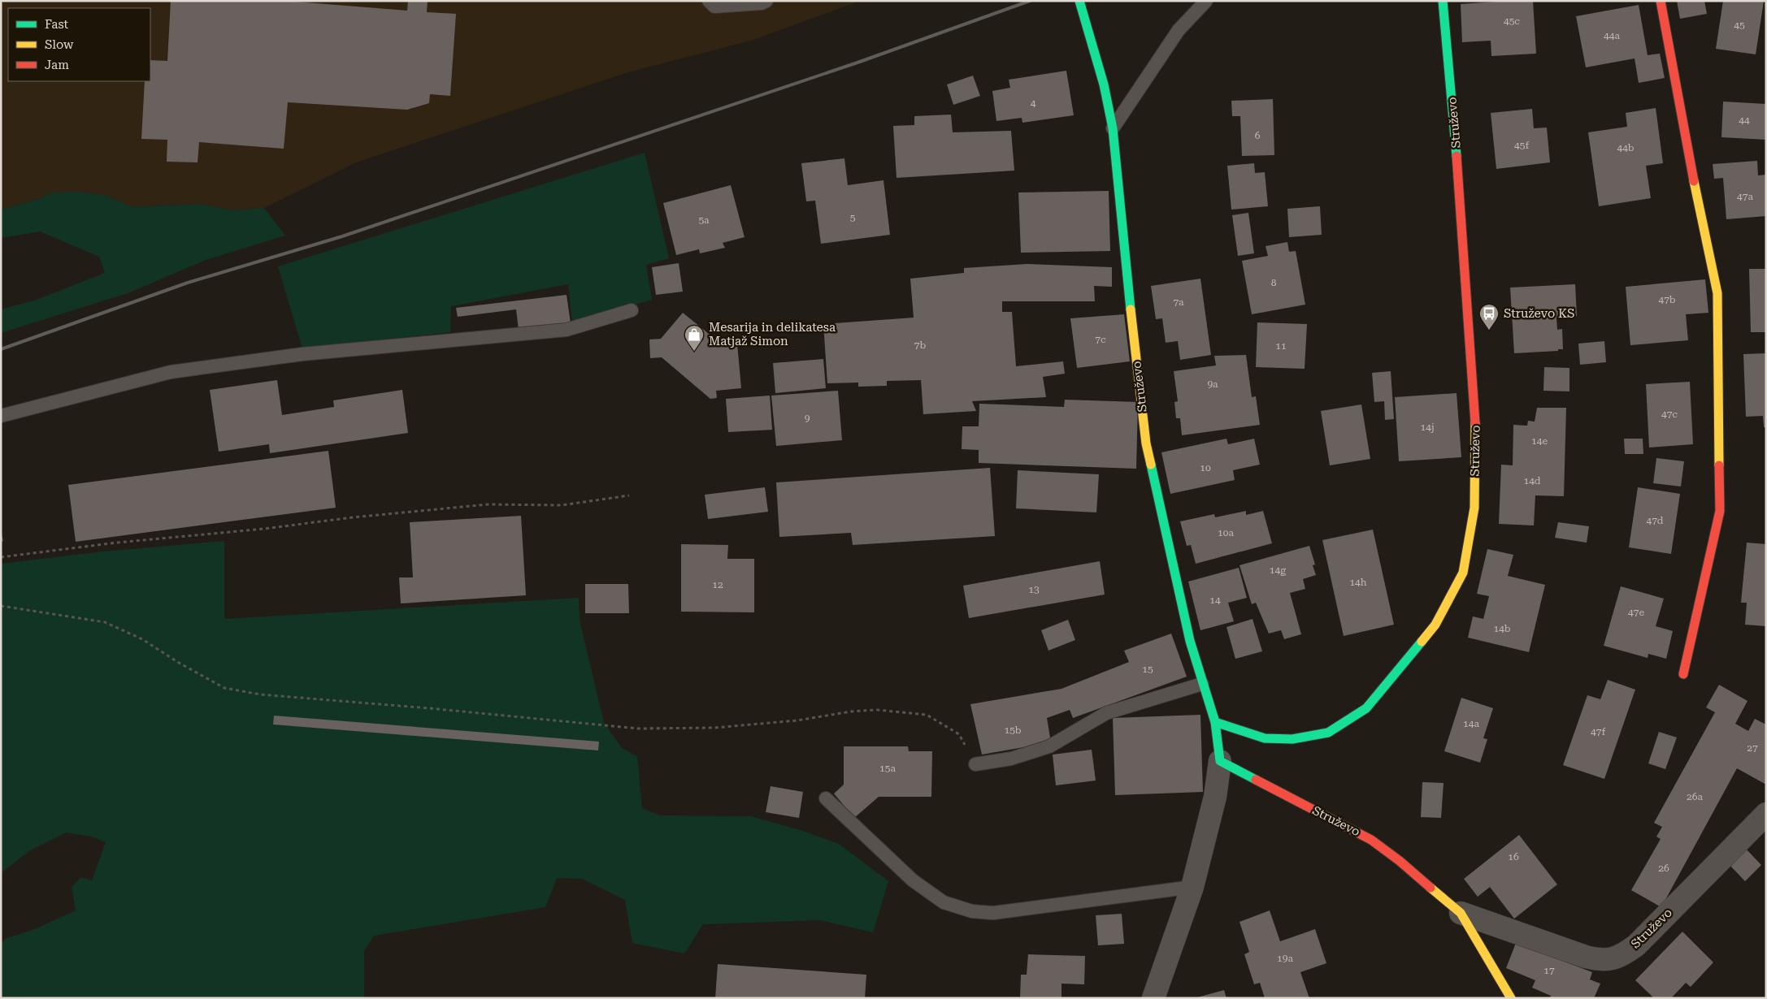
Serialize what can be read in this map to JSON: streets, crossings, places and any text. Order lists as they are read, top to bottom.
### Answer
{
  "streets": {
    "street": ["Struževo"]
  },
  "places": {
    "bus stop": ["Struževo KS"],
    "shop": ["Mesarija in delikatesa Matjaž Simon"]
  },
  "house_numbers": [
    "45c",
    "45",
    "44a",
    "4",
    "44",
    "6",
    "45f",
    "44b",
    "47a",
    "5",
    "5a",
    "8",
    "47b",
    "7a",
    "7c",
    "7b",
    "11",
    "9a",
    "47c",
    "9",
    "14j",
    "14e",
    "10",
    "14d",
    "47d",
    "10a",
    "14g",
    "14h",
    "12",
    "13",
    "14",
    "47e",
    "14b",
    "15",
    "14a",
    "15b",
    "47f",
    "27",
    "15a",
    "26a",
    "16",
    "26",
    "19a",
    "17"
  ],
  "legend": ["Fast", "Slow", "Jam"]
}
